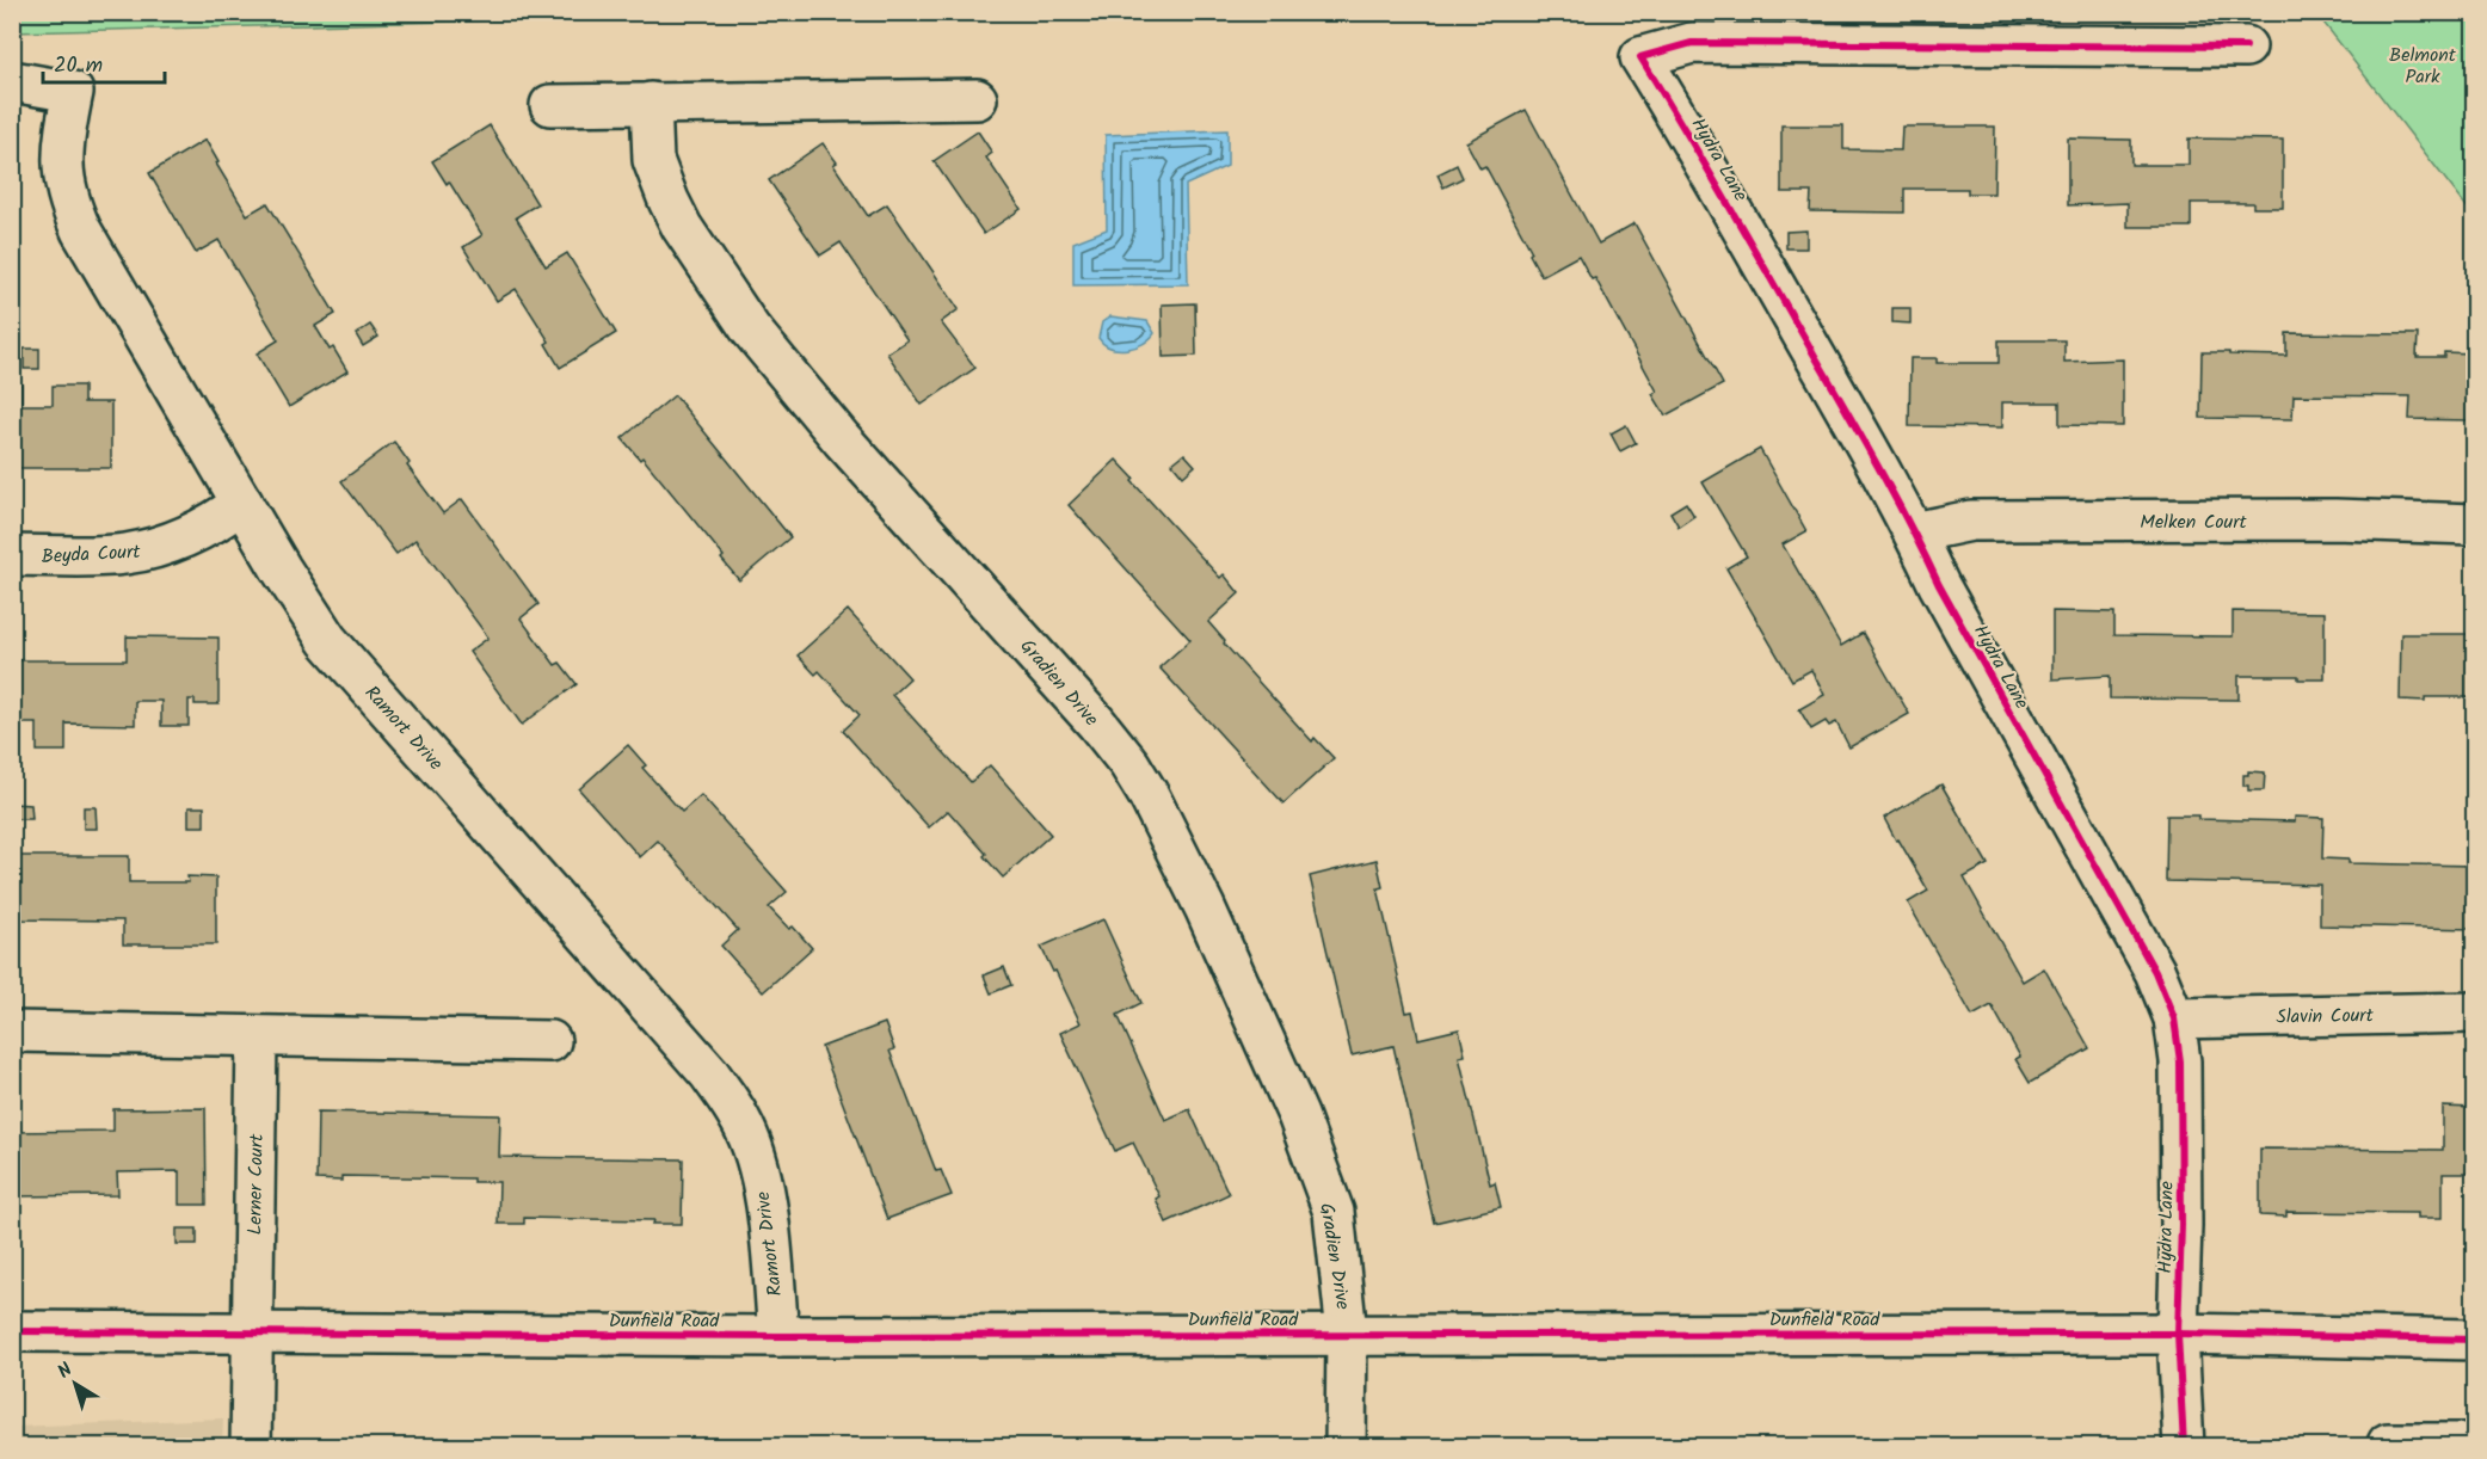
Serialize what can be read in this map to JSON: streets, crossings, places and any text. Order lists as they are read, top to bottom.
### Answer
{
  "streets": {
    "street": [
      "Hydra Lane",
      "Melken Court",
      "Beyda Court",
      "Gradien Drive",
      "Ramort Drive",
      "Slavin Court",
      "Lerner Court",
      "Dunfield Road"
    ]
  },
  "crossings": [
    ["Hydra Lane", "Melken Court"],
    ["Hydra Lane", "Slavin Court"],
    ["Hydra Lane", "Dunfield Road"],
    ["Beyda Court", "Ramort Drive"],
    ["Gradien Drive", "Dunfield Road"],
    ["Ramort Drive", "Dunfield Road"],
    ["Lerner Court", "Dunfield Road"]
  ],
  "parks": ["Belmont Park"],
  "scale_bar": "20 m",
  "north": "top left"
}
